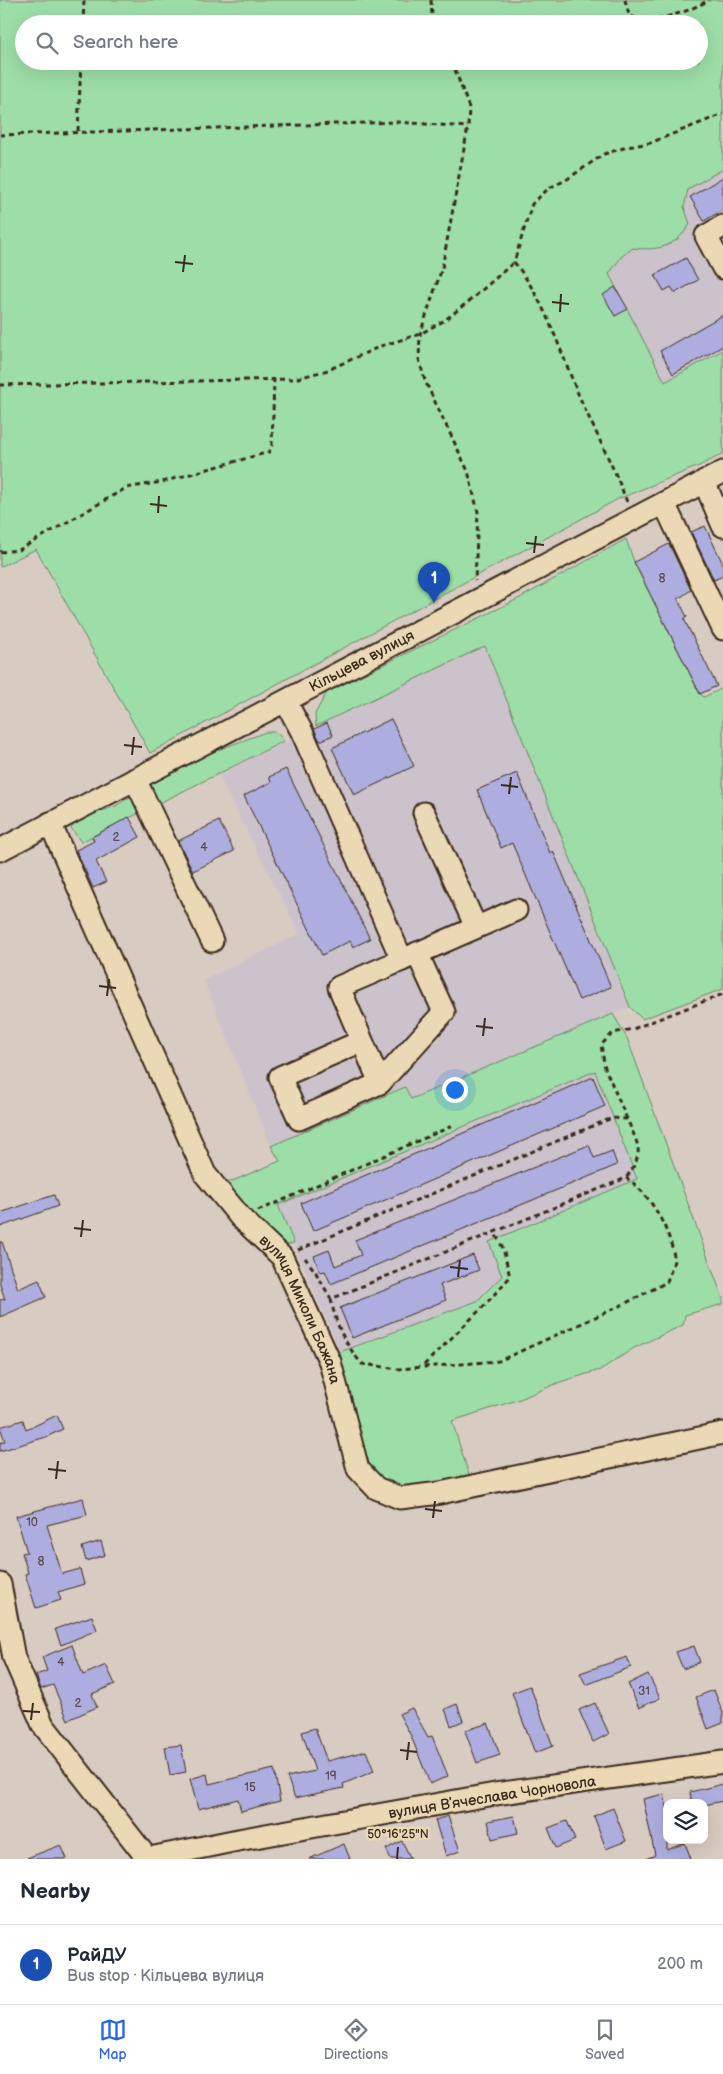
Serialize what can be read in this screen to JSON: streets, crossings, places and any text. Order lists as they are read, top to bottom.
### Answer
{
  "streets": {
    "street": ["Кільцева вулиця", "вулиця Миколи Бажана", "вулиця Вʼячеслава Чорновола"]
  },
  "crossings": [
    ["Кільцева вулиця", "вулиця Миколи Бажана"]
  ],
  "house_numbers": [
    "8",
    "2",
    "4",
    "10",
    "8",
    "4",
    "31",
    "2",
    "19",
    "15"
  ],
  "page": {
    "search": "Search here",
    "pins": "1",
    "heading": "Nearby",
    "list": [
      {
        "mark": "1",
        "name": "РайДУ",
        "note": "Bus stop · Кільцева вулиця",
        "value": "200 m"
      }
    ],
    "nav": ["Map", "Directions", "Saved"]
  },
  "coordinates": ["50°16'25\"N"]
}
